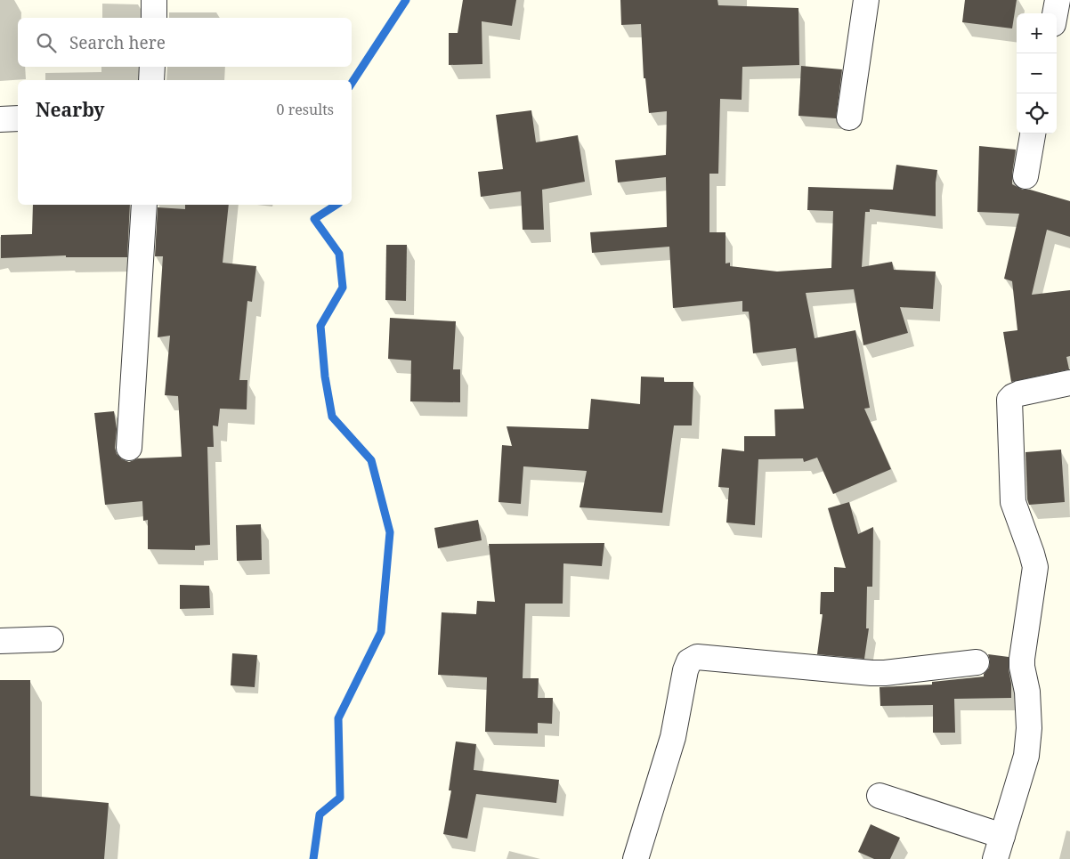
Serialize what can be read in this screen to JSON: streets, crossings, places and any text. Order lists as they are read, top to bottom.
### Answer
{
  "page": {
    "map_buttons": ["+", "−"],
    "search": "Search here",
    "heading": ["Nearby", "0 results"]
  }
}
